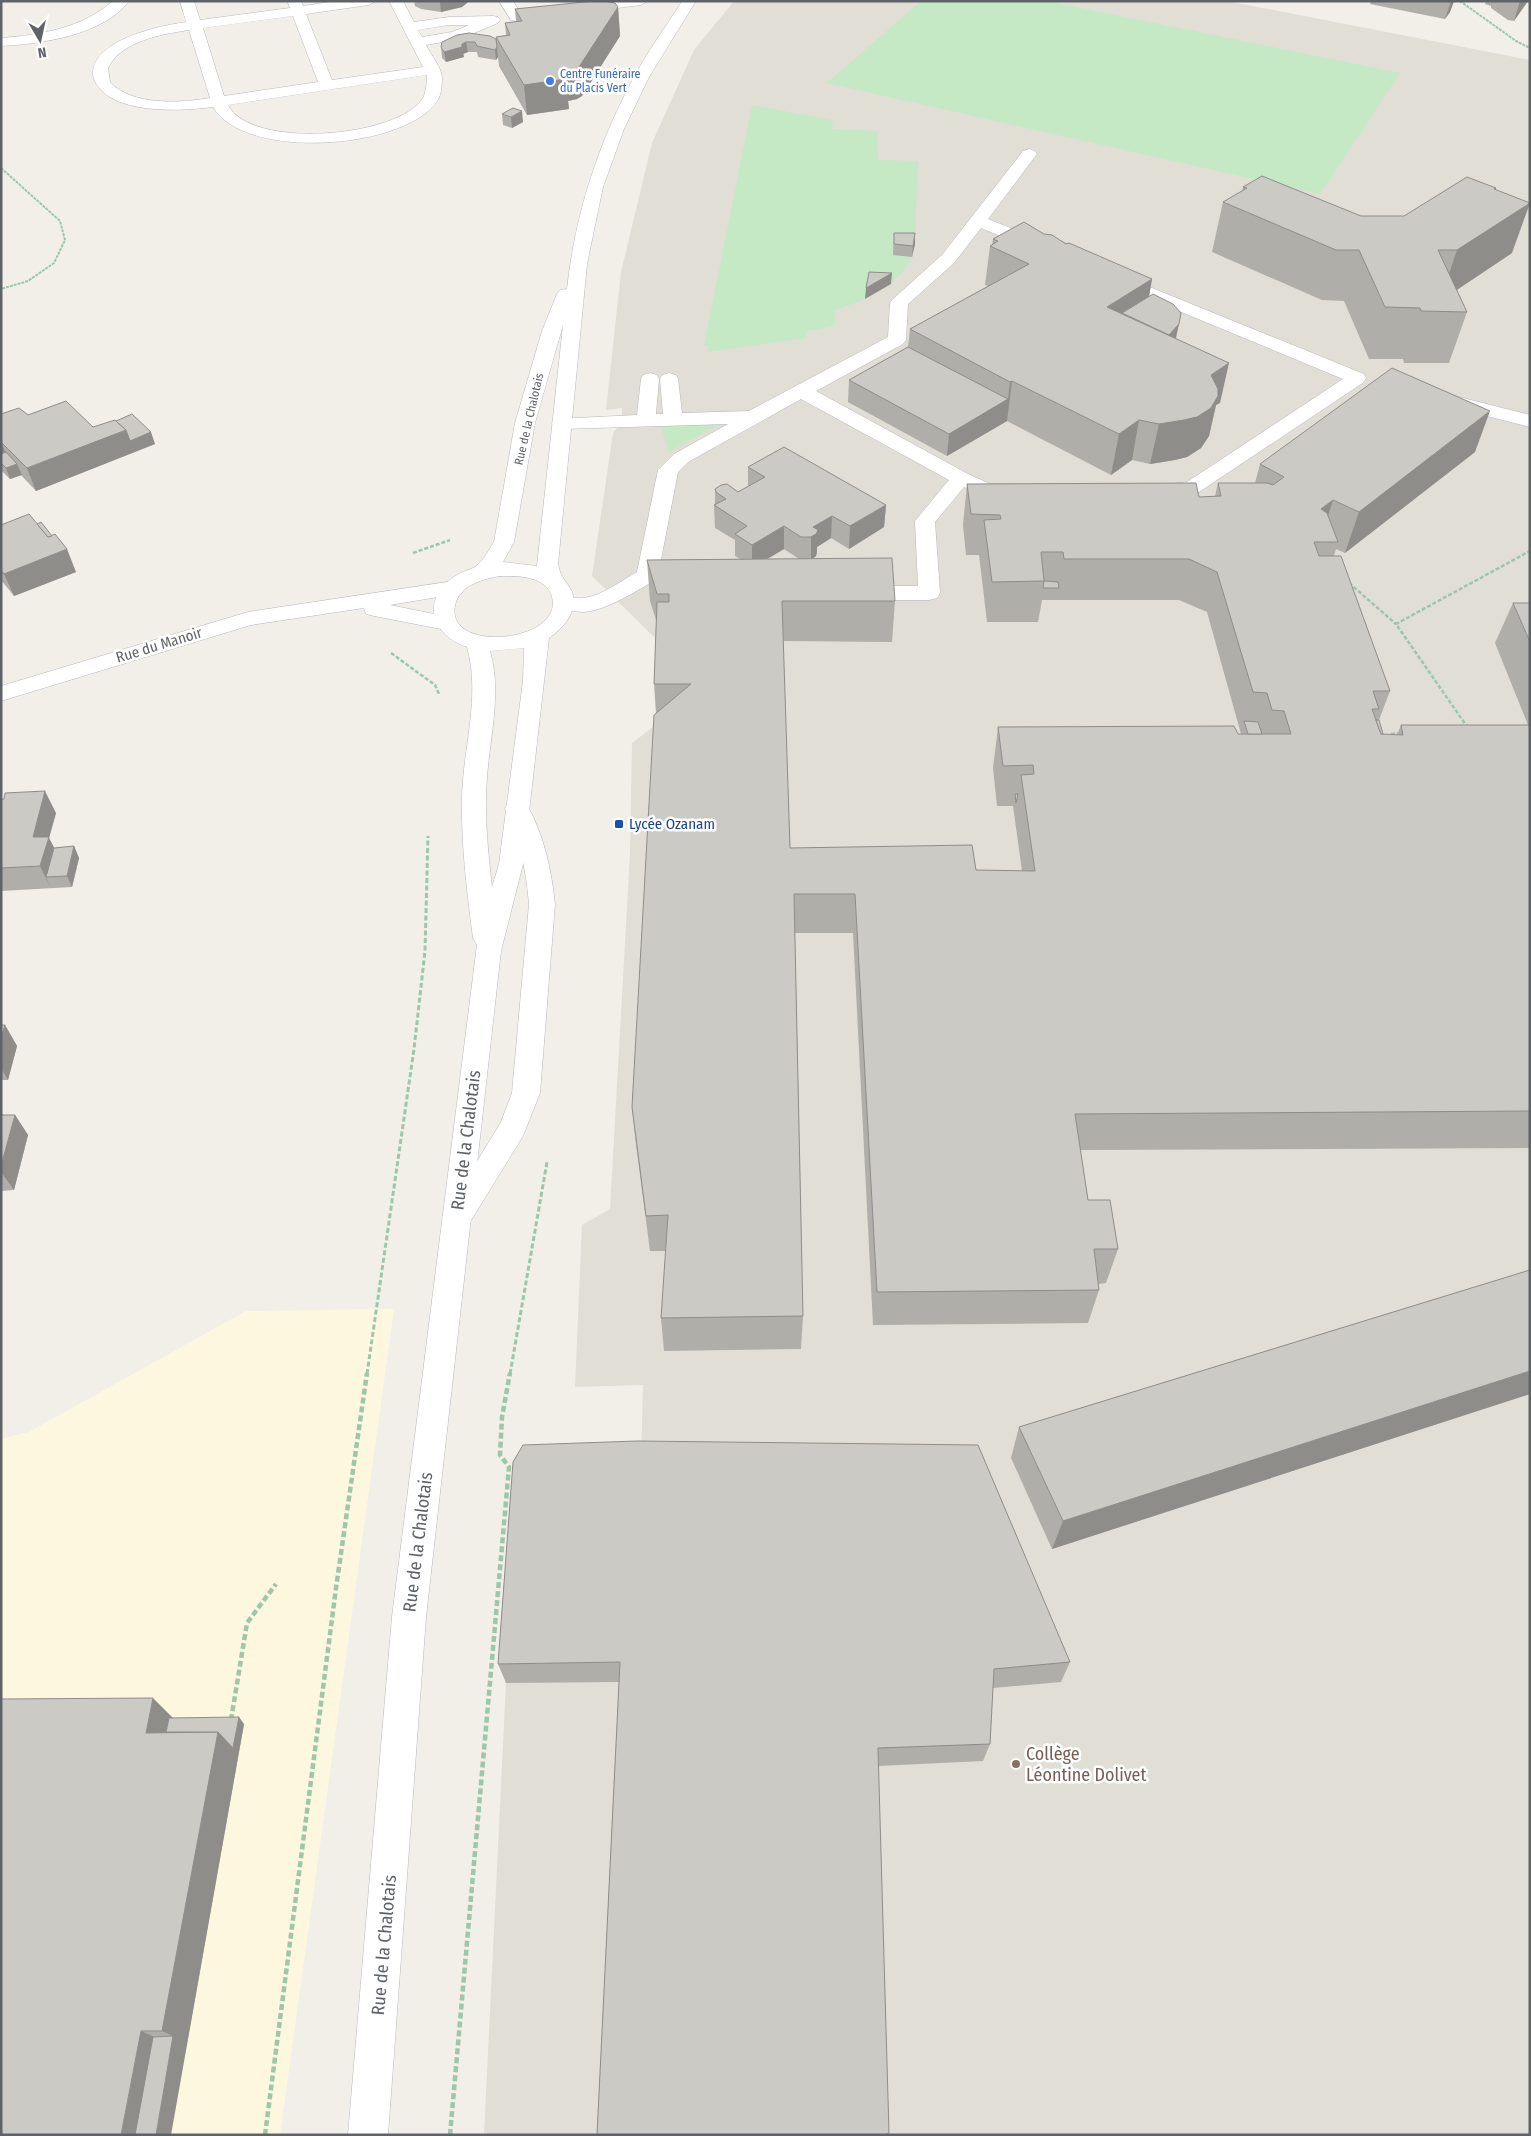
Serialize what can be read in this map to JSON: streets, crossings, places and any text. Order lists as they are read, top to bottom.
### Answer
{
  "streets": {
    "main road": ["Rue de la Chalotais", "Rue du Manoir"]
  },
  "crossings": [
    ["Rue de la Chalotais", "Rue du Manoir"]
  ],
  "places": {
    "other": ["Centre Funéraire du Placis Vert", "Collège Léontine Dolivet"],
    "transit": ["Lycée Ozanam"]
  },
  "north": "bottom"
}
